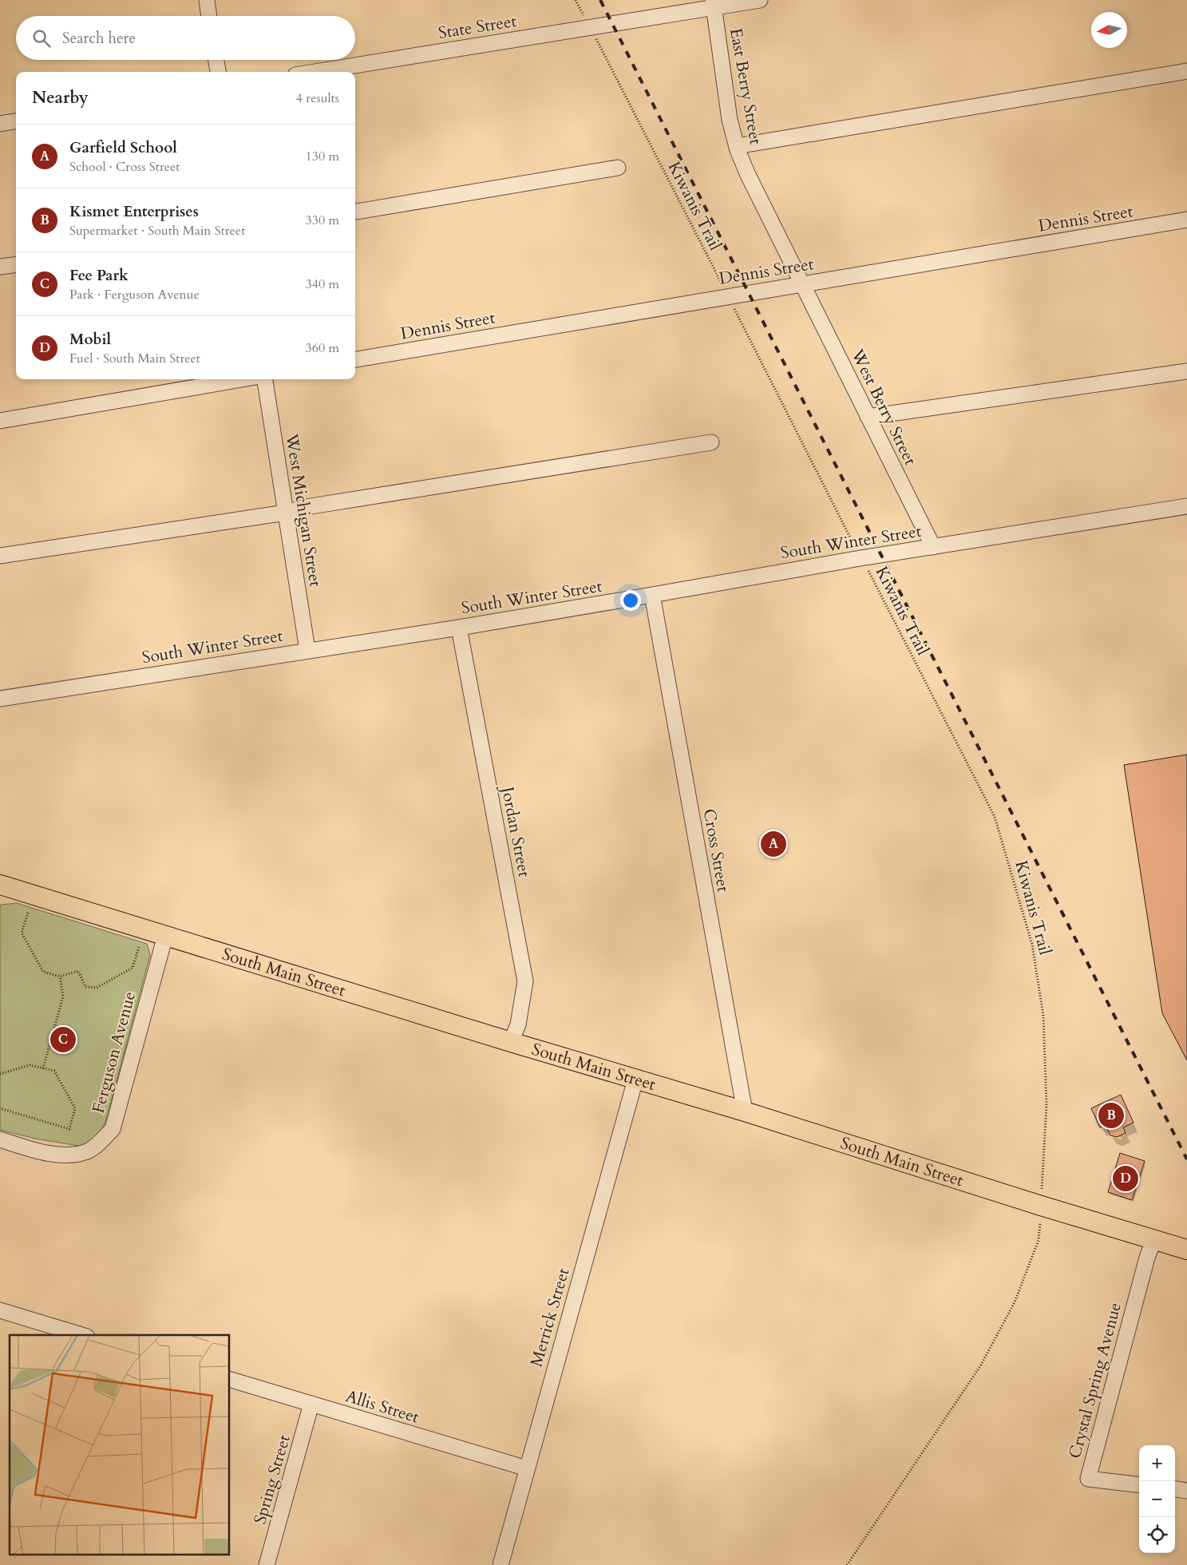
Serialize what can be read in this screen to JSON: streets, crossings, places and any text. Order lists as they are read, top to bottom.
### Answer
{
  "streets": {
    "main road": ["South Main Street"],
    "street": [
      "State Street",
      "East Berry Street",
      "Dennis Street",
      "West Berry Street",
      "West Michigan Street",
      "South Winter Street",
      "Jordan Street",
      "Cross Street",
      "Ferguson Avenue",
      "Merrick Street",
      "Crystal Spring Avenue",
      "Allis Street",
      "Spring Street"
    ],
    "path": ["Kiwanis Trail"]
  },
  "crossings": [
    ["State Street", "East Berry Street"],
    ["State Street", "Kiwanis Trail"],
    ["East Berry Street", "Dennis Street"],
    ["East Berry Street", "West Berry Street"],
    ["Kiwanis Trail", "Dennis Street"],
    ["Kiwanis Trail", "South Winter Street"],
    ["Kiwanis Trail", "South Main Street"],
    ["Dennis Street", "West Berry Street"],
    ["West Berry Street", "South Winter Street"],
    ["West Michigan Street", "South Winter Street"],
    ["South Winter Street", "Jordan Street"],
    ["South Winter Street", "Cross Street"],
    ["Jordan Street", "South Main Street"],
    ["Cross Street", "South Main Street"],
    ["South Main Street", "Ferguson Avenue"],
    ["South Main Street", "Merrick Street"],
    ["South Main Street", "Crystal Spring Avenue"],
    ["Merrick Street", "Allis Street"],
    ["Allis Street", "Spring Street"]
  ],
  "north": "left",
  "page": {
    "search": "Search here",
    "heading": ["Nearby", "4 results"],
    "list": [
      {
        "mark": "A",
        "name": "Garfield School",
        "note": "School · Cross Street",
        "value": "130 m"
      },
      {
        "mark": "B",
        "name": "Kismet Enterprises",
        "note": "Supermarket · South Main Street",
        "value": "330 m"
      },
      {
        "mark": "C",
        "name": "Fee Park",
        "note": "Park · Ferguson Avenue",
        "value": "340 m"
      },
      {
        "mark": "D",
        "name": "Mobil",
        "note": "Fuel · South Main Street",
        "value": "360 m"
      }
    ],
    "pins": [
      "A",
      "C",
      "B",
      "D"
    ],
    "map_buttons": ["+", "−"]
  }
}
